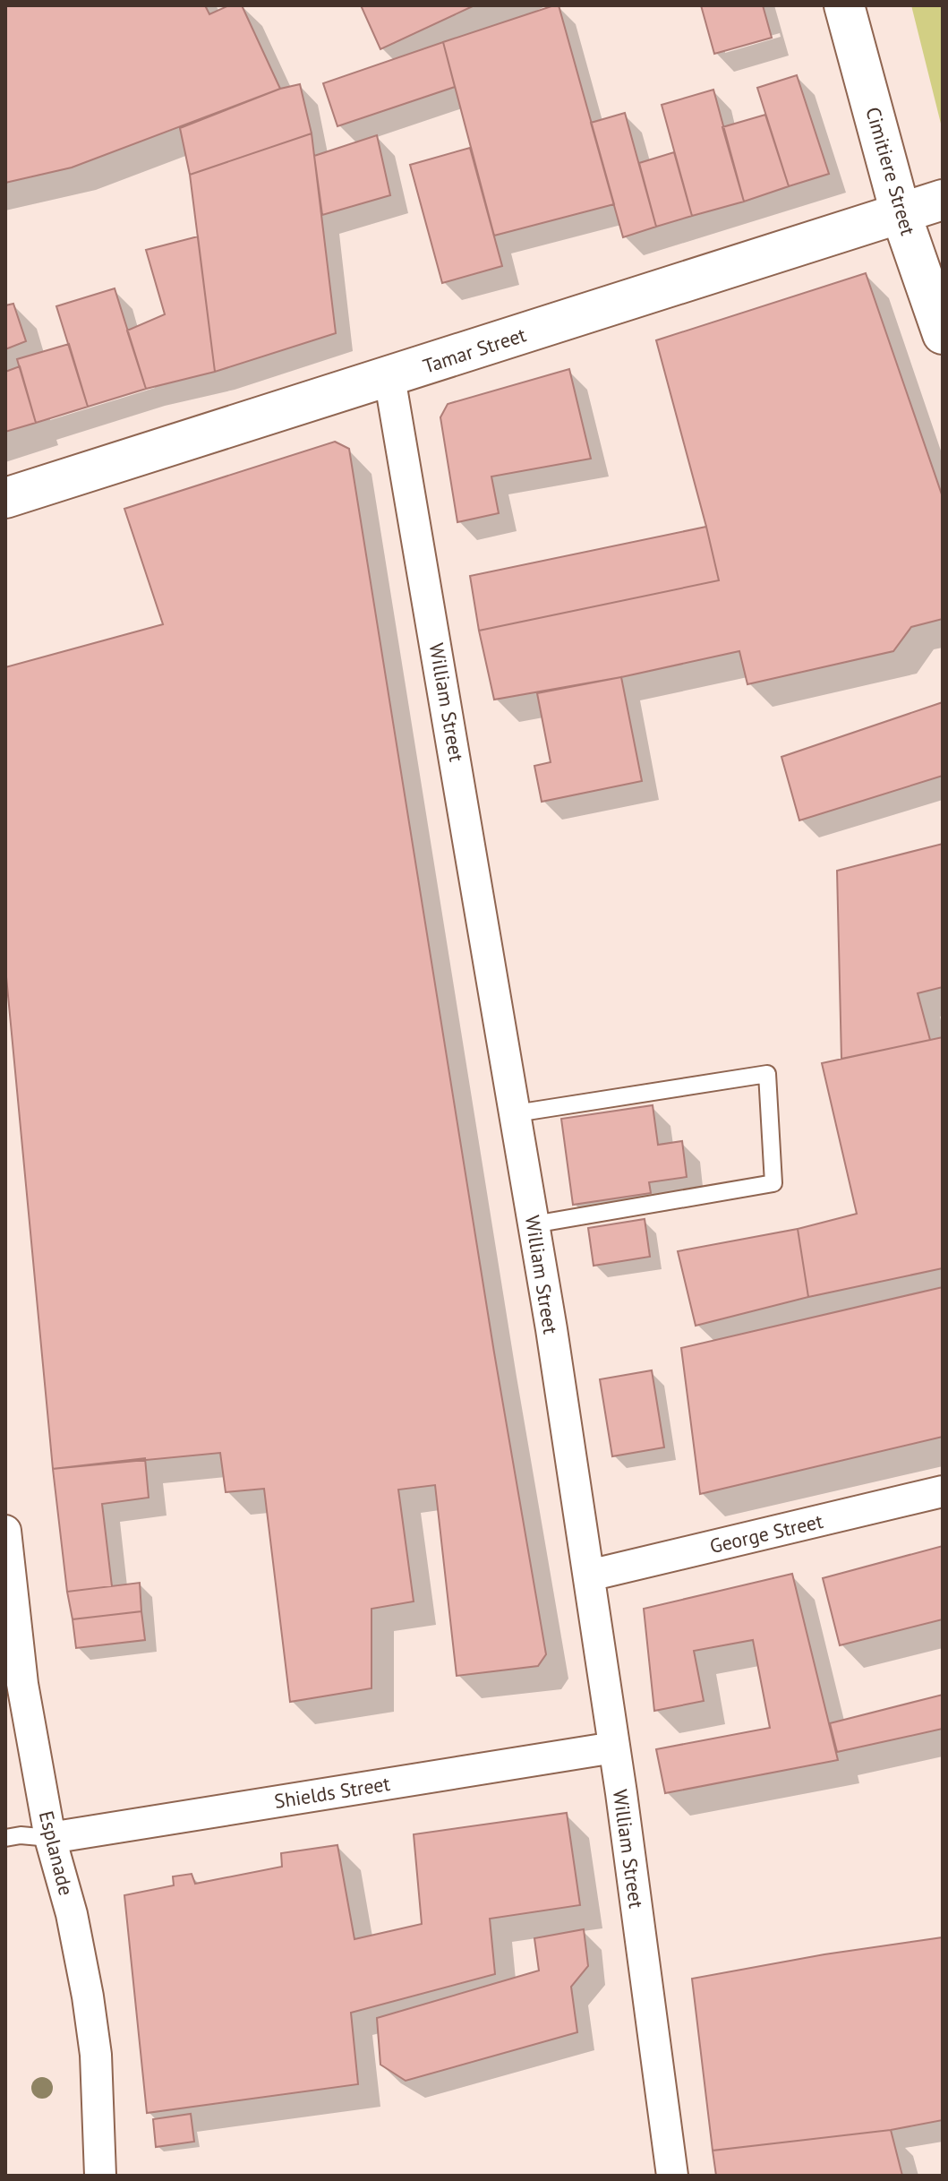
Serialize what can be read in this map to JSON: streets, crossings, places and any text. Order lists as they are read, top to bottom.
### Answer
{
  "streets": {
    "main road": ["Cimitiere Street", "Tamar Street"],
    "street": [
      "William Street",
      "George Street",
      "Shields Street",
      "Esplanade"
    ]
  },
  "crossings": [
    ["Cimitiere Street", "Tamar Street"],
    ["Tamar Street", "William Street"],
    ["William Street", "George Street"],
    ["William Street", "Shields Street"],
    ["Shields Street", "Esplanade"]
  ]
}
